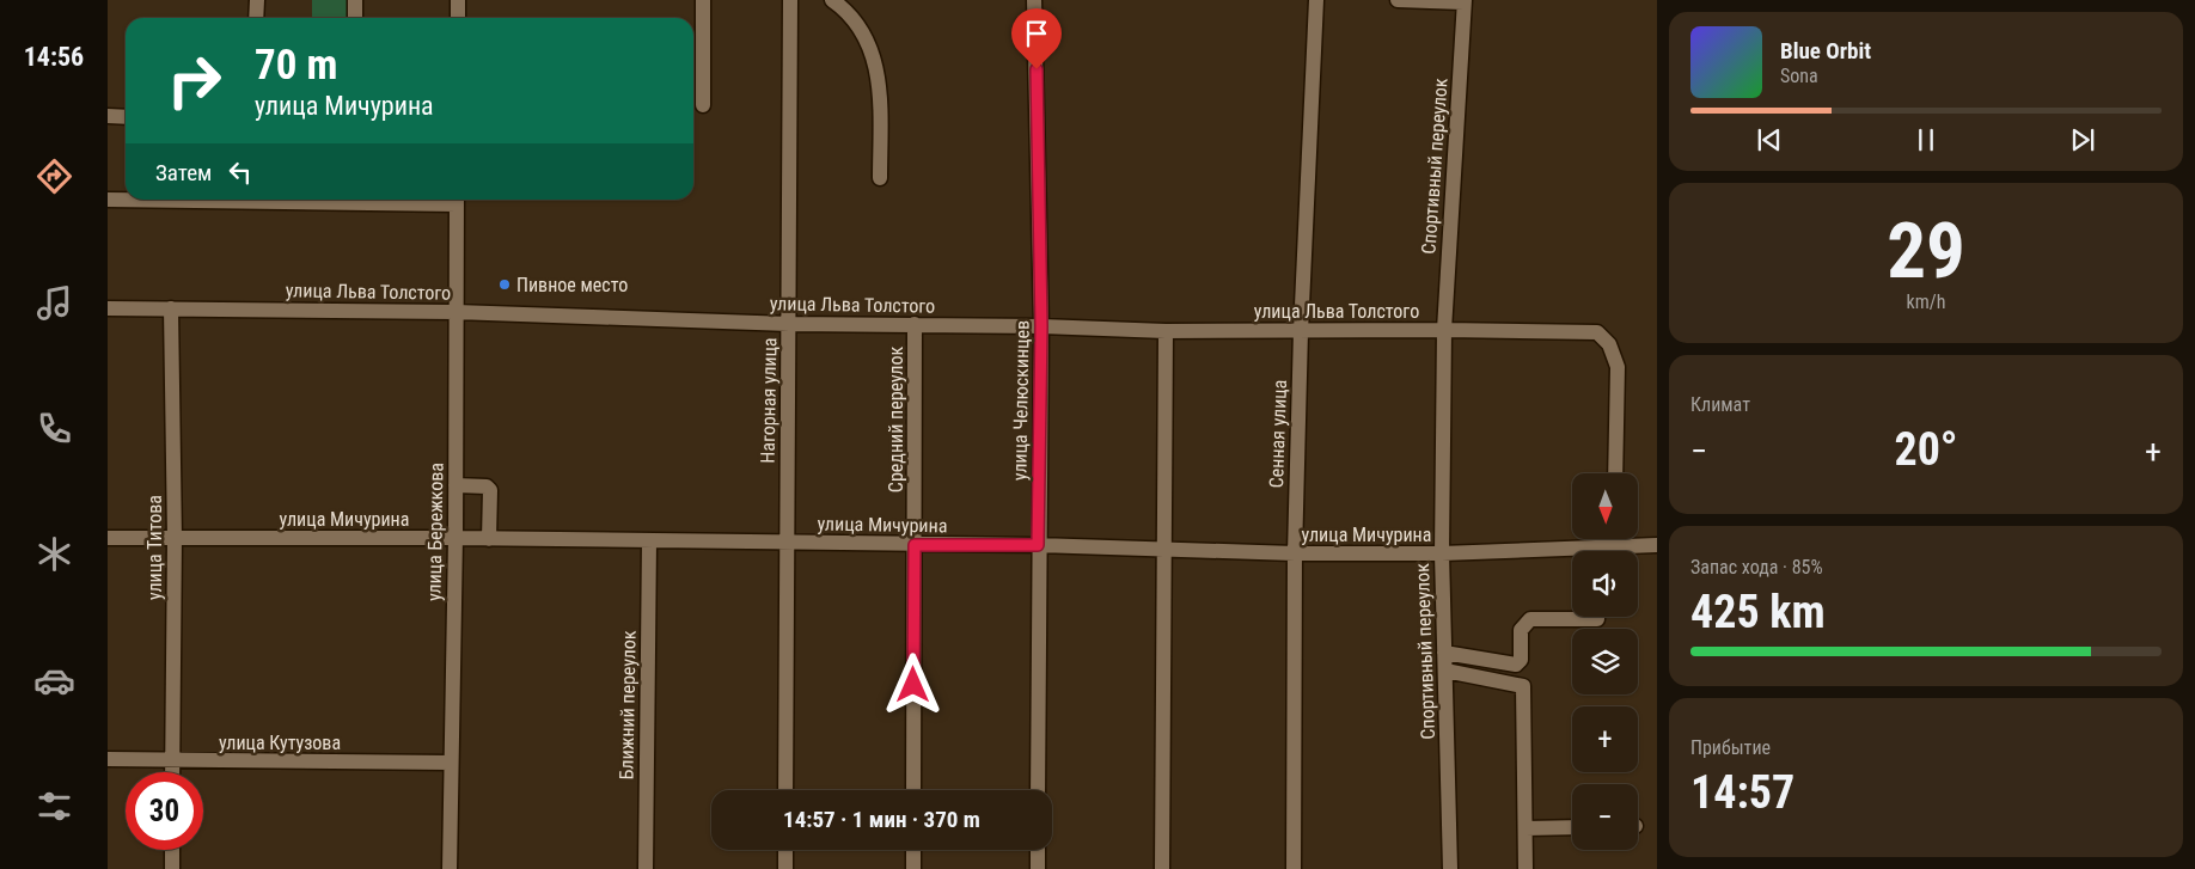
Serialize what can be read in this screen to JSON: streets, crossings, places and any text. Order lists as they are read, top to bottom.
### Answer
{
  "streets": {
    "street": [
      "Спортивный переулок",
      "улица Льва Толстого",
      "Нагорная улица",
      "улица Челюскинцев",
      "Средний переулок",
      "Сенная улица",
      "улица Мичурина",
      "улица Бережкова",
      "улица Титова",
      "Ближний переулок",
      "улица Кутузова"
    ]
  },
  "crossings": [
    ["Спортивный переулок", "улица Льва Толстого"],
    ["Спортивный переулок", "улица Мичурина"],
    ["улица Льва Толстого", "Нагорная улица"],
    ["улица Льва Толстого", "улица Челюскинцев"],
    ["улица Льва Толстого", "Средний переулок"],
    ["улица Льва Толстого", "Сенная улица"],
    ["улица Льва Толстого", "улица Бережкова"],
    ["улица Льва Толстого", "улица Титова"],
    ["Нагорная улица", "улица Мичурина"],
    ["улица Челюскинцев", "улица Мичурина"],
    ["Средний переулок", "улица Мичурина"],
    ["Сенная улица", "улица Мичурина"],
    ["улица Мичурина", "улица Бережкова"],
    ["улица Мичурина", "улица Титова"],
    ["улица Мичурина", "Ближний переулок"],
    ["улица Бережкова", "улица Кутузова"],
    ["улица Титова", "улица Кутузова"]
  ],
  "places": ["Пивное место"],
  "north": "bottom",
  "page": {
    "tabs": "14:56",
    "turn": ["70 m", "улица Мичурина"],
    "song": ["Blue Orbit", "Sona"],
    "then": "Затем",
    "tile": [
      ["29", "km/h"],
      "Климат",
      ["Запас хода · 85%", "425 km"],
      ["Прибытие", "14:57"]
    ],
    "heat": ["−", "20°", "+"],
    "map_buttons": ["+", "−"],
    "limit": "30",
    "trip": "14:57 · 1 мин · 370 m"
  }
}
